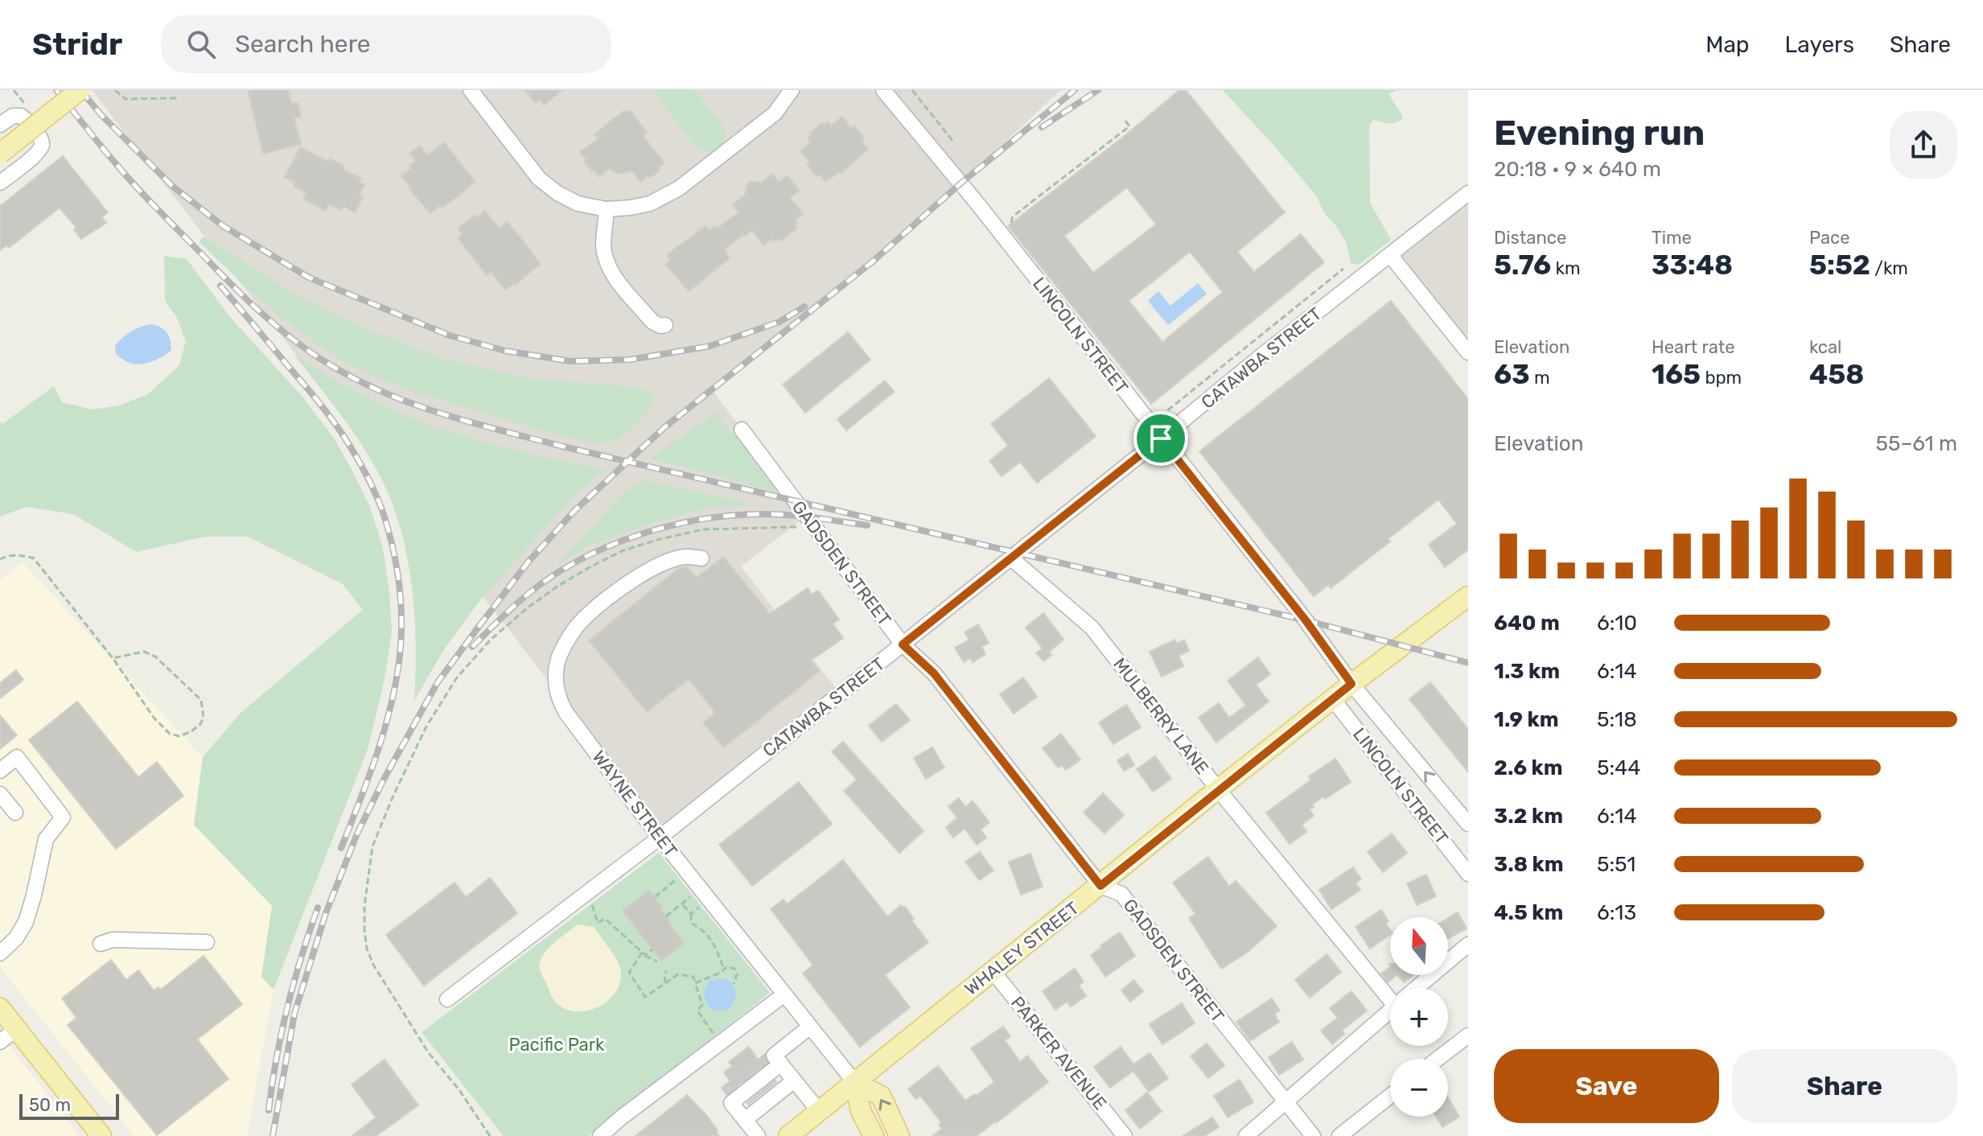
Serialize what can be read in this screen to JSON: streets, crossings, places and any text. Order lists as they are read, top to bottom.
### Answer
{
  "streets": {
    "main road": ["WAYNE STREET", "WHALEY STREET"],
    "street": [
      "LINCOLN STREET",
      "CATAWBA STREET",
      "GADSDEN STREET",
      "MULBERRY LANE",
      "PARKER AVENUE"
    ]
  },
  "crossings": [
    ["LINCOLN STREET", "CATAWBA STREET"],
    ["LINCOLN STREET", "WHALEY STREET"],
    ["CATAWBA STREET", "GADSDEN STREET"],
    ["CATAWBA STREET", "MULBERRY LANE"],
    ["CATAWBA STREET", "WAYNE STREET"],
    ["GADSDEN STREET", "WHALEY STREET"],
    ["MULBERRY LANE", "WHALEY STREET"],
    ["WAYNE STREET", "WHALEY STREET"],
    ["WHALEY STREET", "PARKER AVENUE"]
  ],
  "parks": ["Pacific Park"],
  "scale_bar": "50 m",
  "north": "top",
  "page": {
    "header": "Stridr",
    "search": "Search here",
    "nav": ["Map", "Layers", "Share"],
    "heading": ["Evening run", "20:18 · 9 × 640 m"],
    "stats": [
      ["Distance", "5.76 km"],
      ["Time", "33:48"],
      ["Pace", "5:52 /km"],
      ["Elevation", "63 m"],
      ["Heart rate", "165 bpm"],
      ["kcal", "458"]
    ],
    "chart": ["Elevation", "55–61 m"],
    "list": [
      {
        "name": "640 m",
        "note": "6:10"
      },
      {
        "name": "1.3 km",
        "note": "6:14"
      },
      {
        "name": "1.9 km",
        "note": "5:18"
      },
      {
        "name": "2.6 km",
        "note": "5:44"
      },
      {
        "name": "3.2 km",
        "note": "6:14"
      },
      {
        "name": "3.8 km",
        "note": "5:51"
      },
      {
        "name": "4.5 km",
        "note": "6:13"
      }
    ],
    "map_buttons": ["+", "−"],
    "buttons": ["Save", "Share"],
    "scale": "50 m"
  }
}
